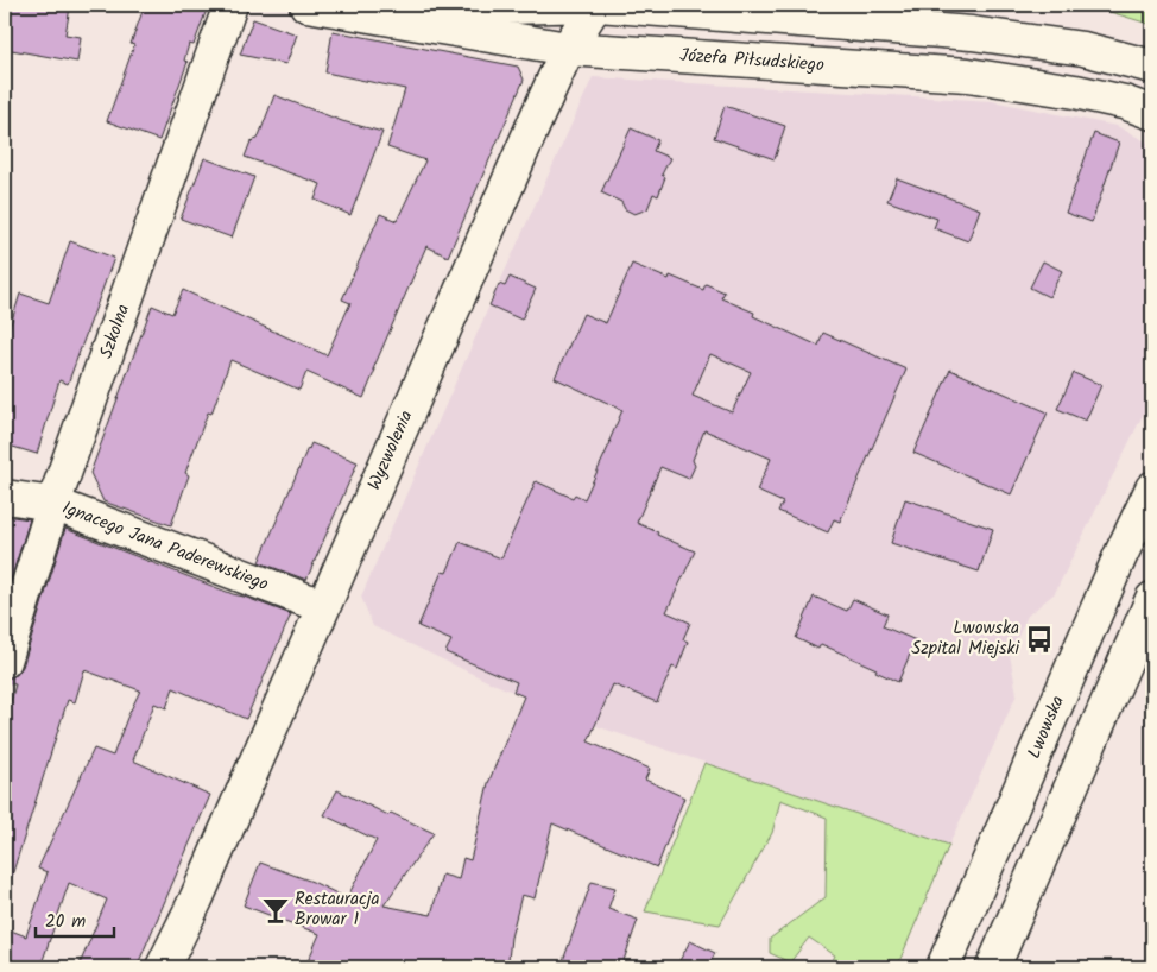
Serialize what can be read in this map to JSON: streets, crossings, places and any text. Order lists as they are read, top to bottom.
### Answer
{
  "streets": {
    "street": [
      "Józefa Piłsudskiego",
      "Szkolna",
      "Wyzwolenia",
      "Ignacego Jana Paderewskiego",
      "Lwowska"
    ]
  },
  "crossings": [
    ["Józefa Piłsudskiego", "Wyzwolenia"],
    ["Szkolna", "Ignacego Jana Paderewskiego"],
    ["Wyzwolenia", "Ignacego Jana Paderewskiego"]
  ],
  "places": {
    "bus stop": ["Lwowska Szpital Miejski"],
    "bar": ["Restauracja Browar 1"]
  },
  "scale_bar": "20 m"
}
